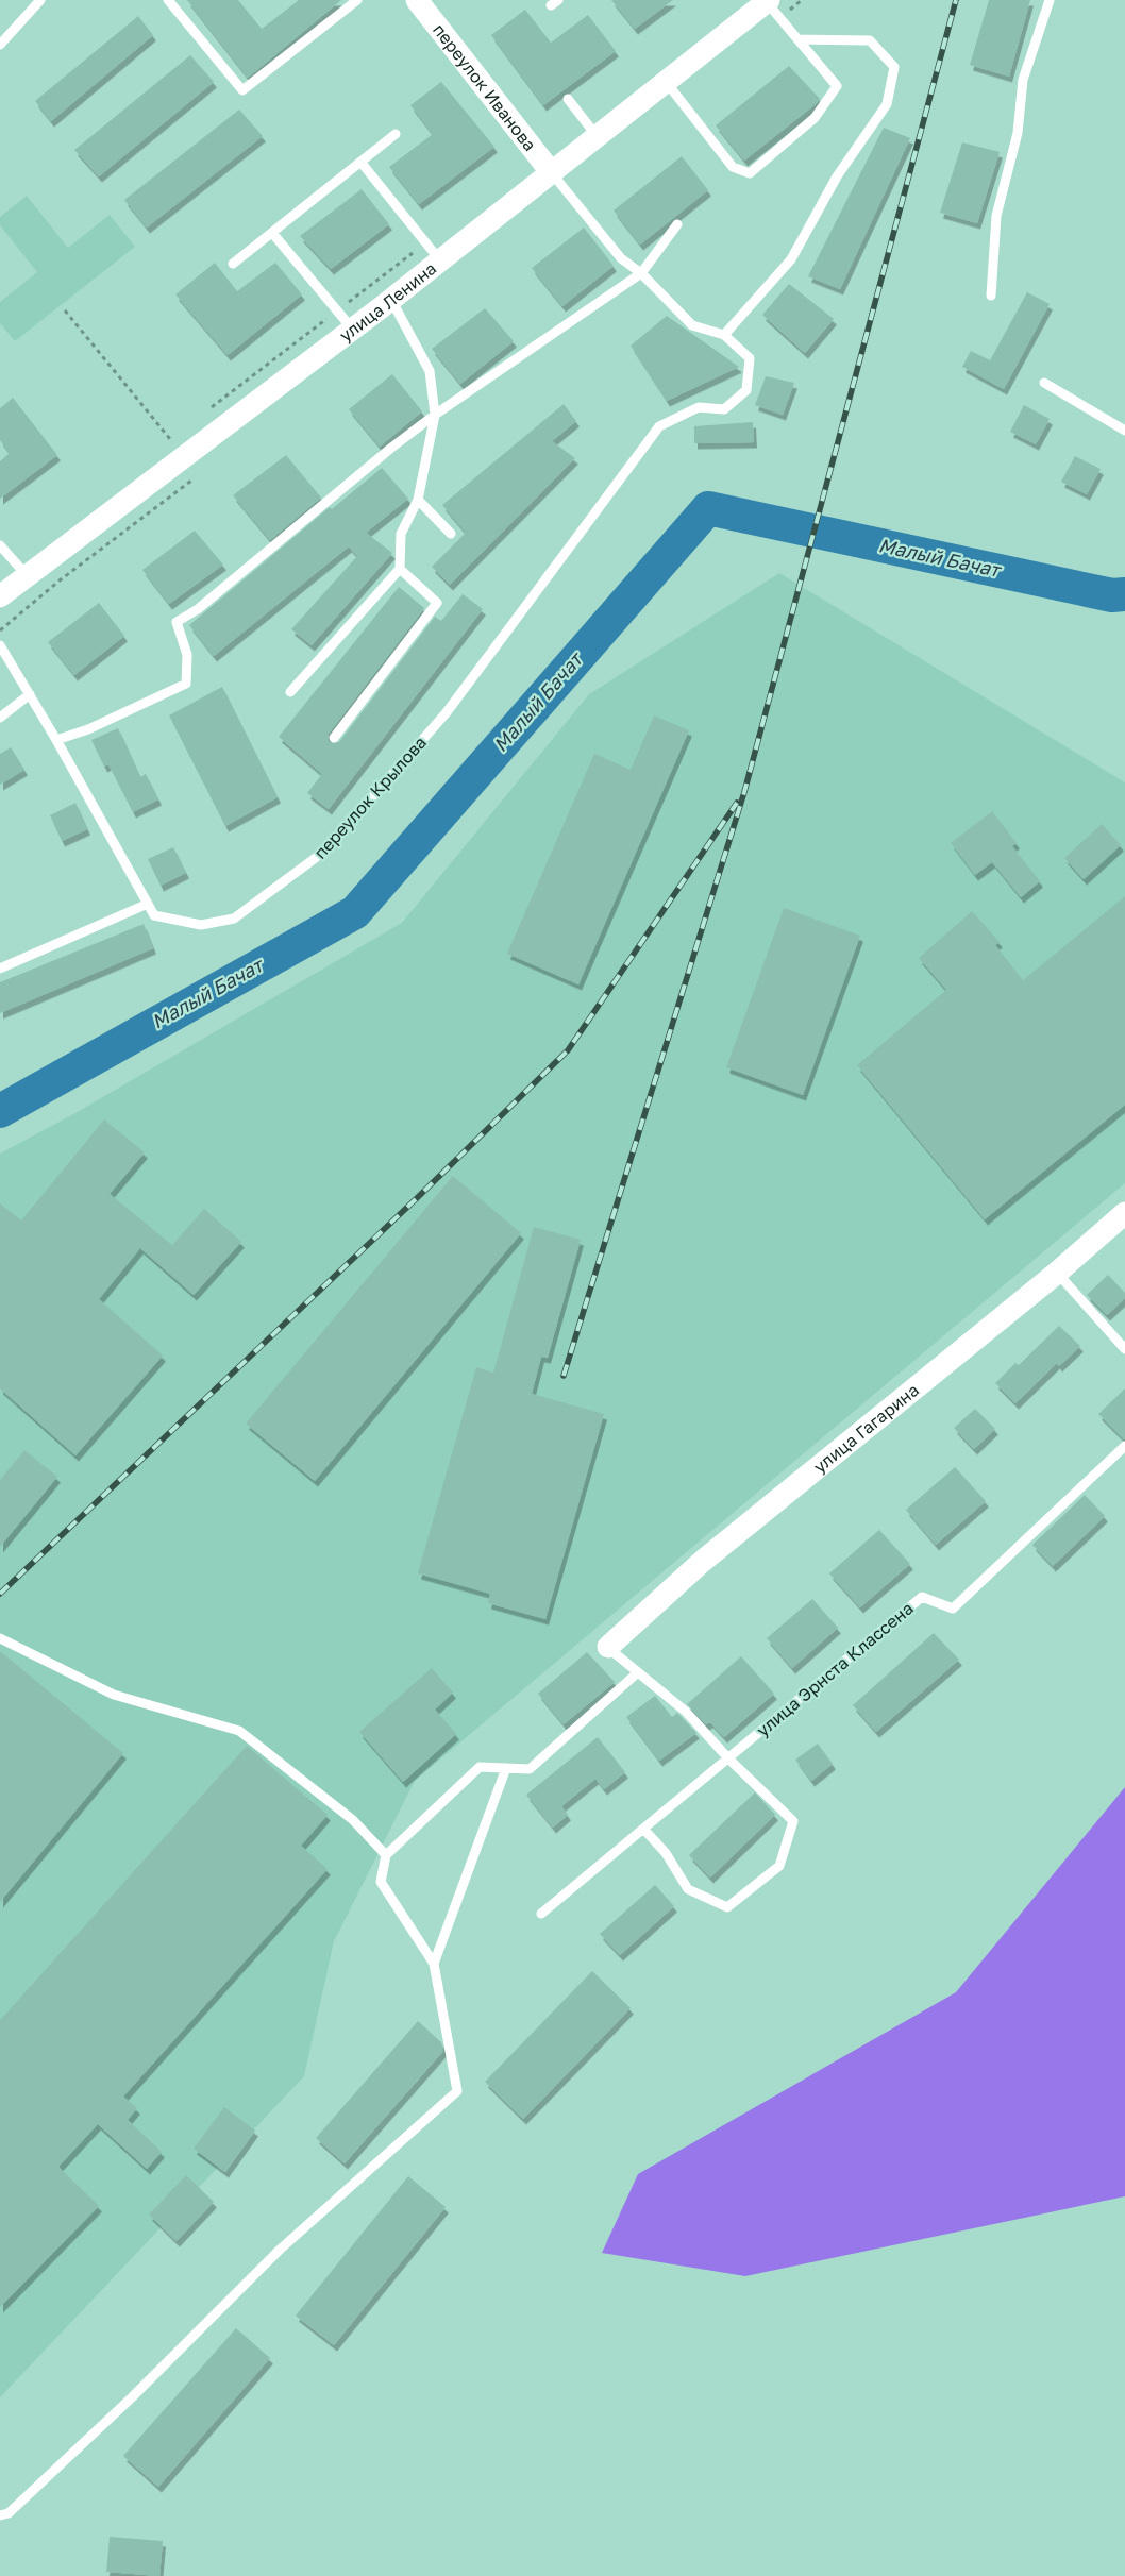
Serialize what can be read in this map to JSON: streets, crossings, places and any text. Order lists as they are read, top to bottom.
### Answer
{
  "streets": {
    "street": ["переулок Иванова", "улица Ленина", "улица Гагарина"],
    "lane": ["переулок Крылова", "улица Эрнста Классена"]
  },
  "crossings": [
    ["переулок Иванова", "улица Ленина"]
  ],
  "water": ["Малый Бачат"]
}
